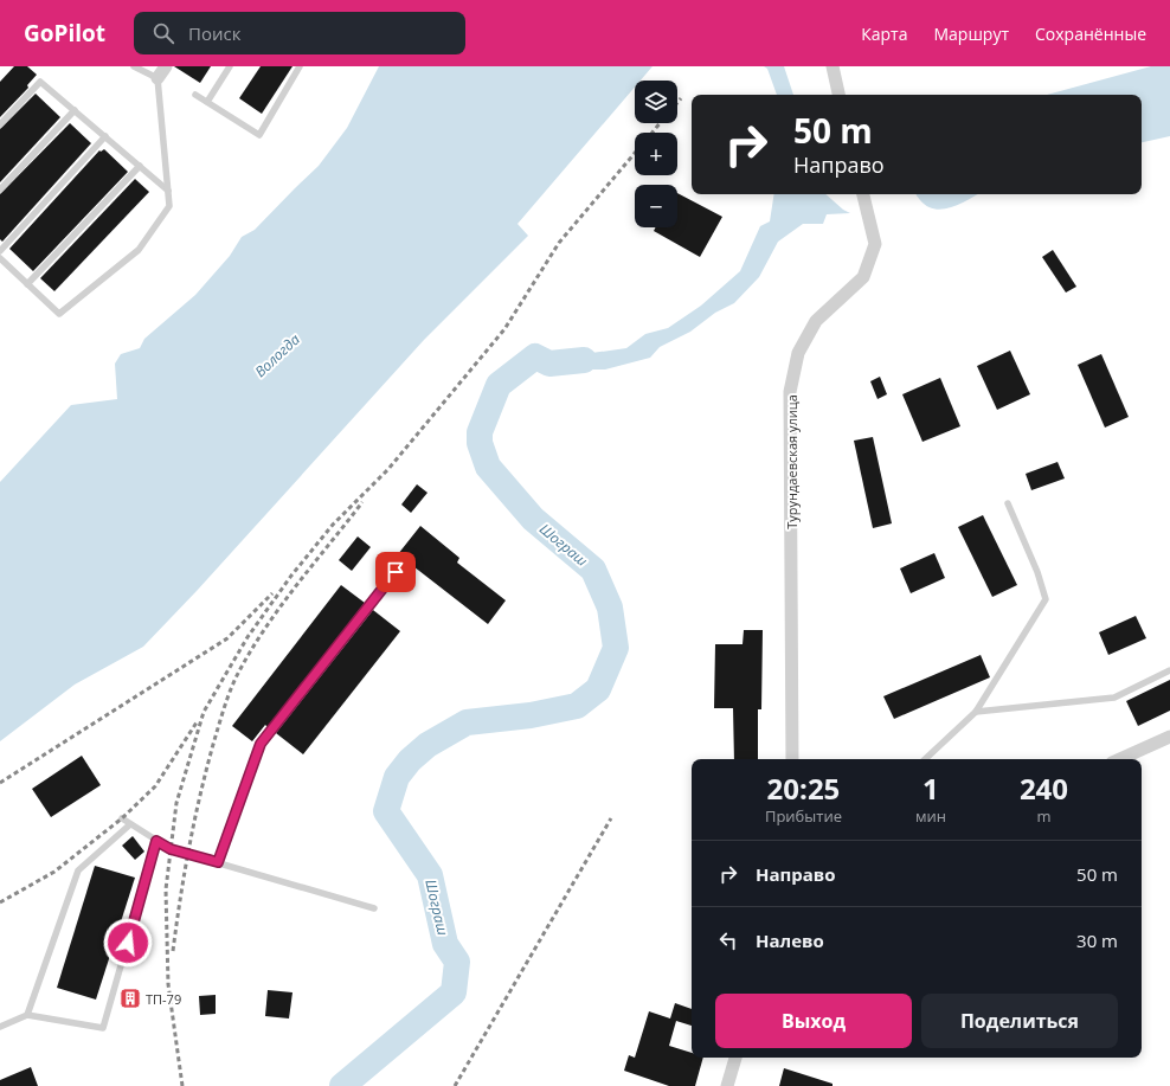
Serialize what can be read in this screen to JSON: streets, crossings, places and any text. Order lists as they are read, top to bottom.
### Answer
{
  "streets": {
    "street": ["Турундаевская улица"]
  },
  "water": ["Вологда", "Шограш"],
  "places": {
    "building": ["ТП-79"]
  },
  "page": {
    "header": "GoPilot",
    "search": "Поиск",
    "nav": ["Карта", "Маршрут", "Сохранённые"],
    "map_buttons": ["+", "−"],
    "turn": ["50 m", "Направо"],
    "eta": [
      "20:25",
      "Прибытие",
      "1",
      "мин",
      "240",
      "m"
    ],
    "list": [
      {
        "name": "Направо",
        "value": "50 m"
      },
      {
        "name": "Налево",
        "value": "30 m"
      }
    ],
    "buttons": ["Выход", "Поделиться"]
  }
}
